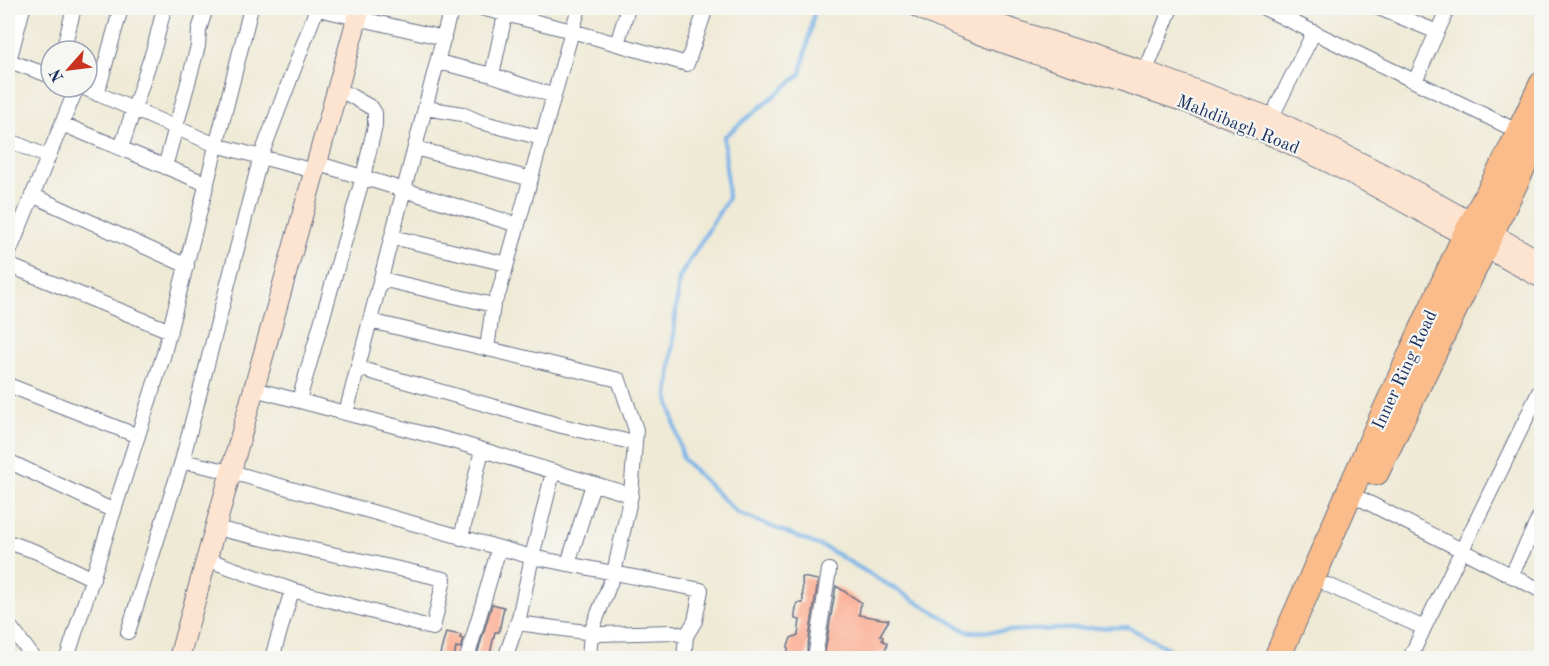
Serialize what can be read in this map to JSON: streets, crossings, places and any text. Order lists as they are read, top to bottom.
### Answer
{
  "streets": {
    "highway": ["Inner Ring Road"],
    "street": ["Mahdibagh Road"]
  },
  "crossings": [
    ["Mahdibagh Road", "Inner Ring Road"]
  ],
  "north": "bottom left"
}
